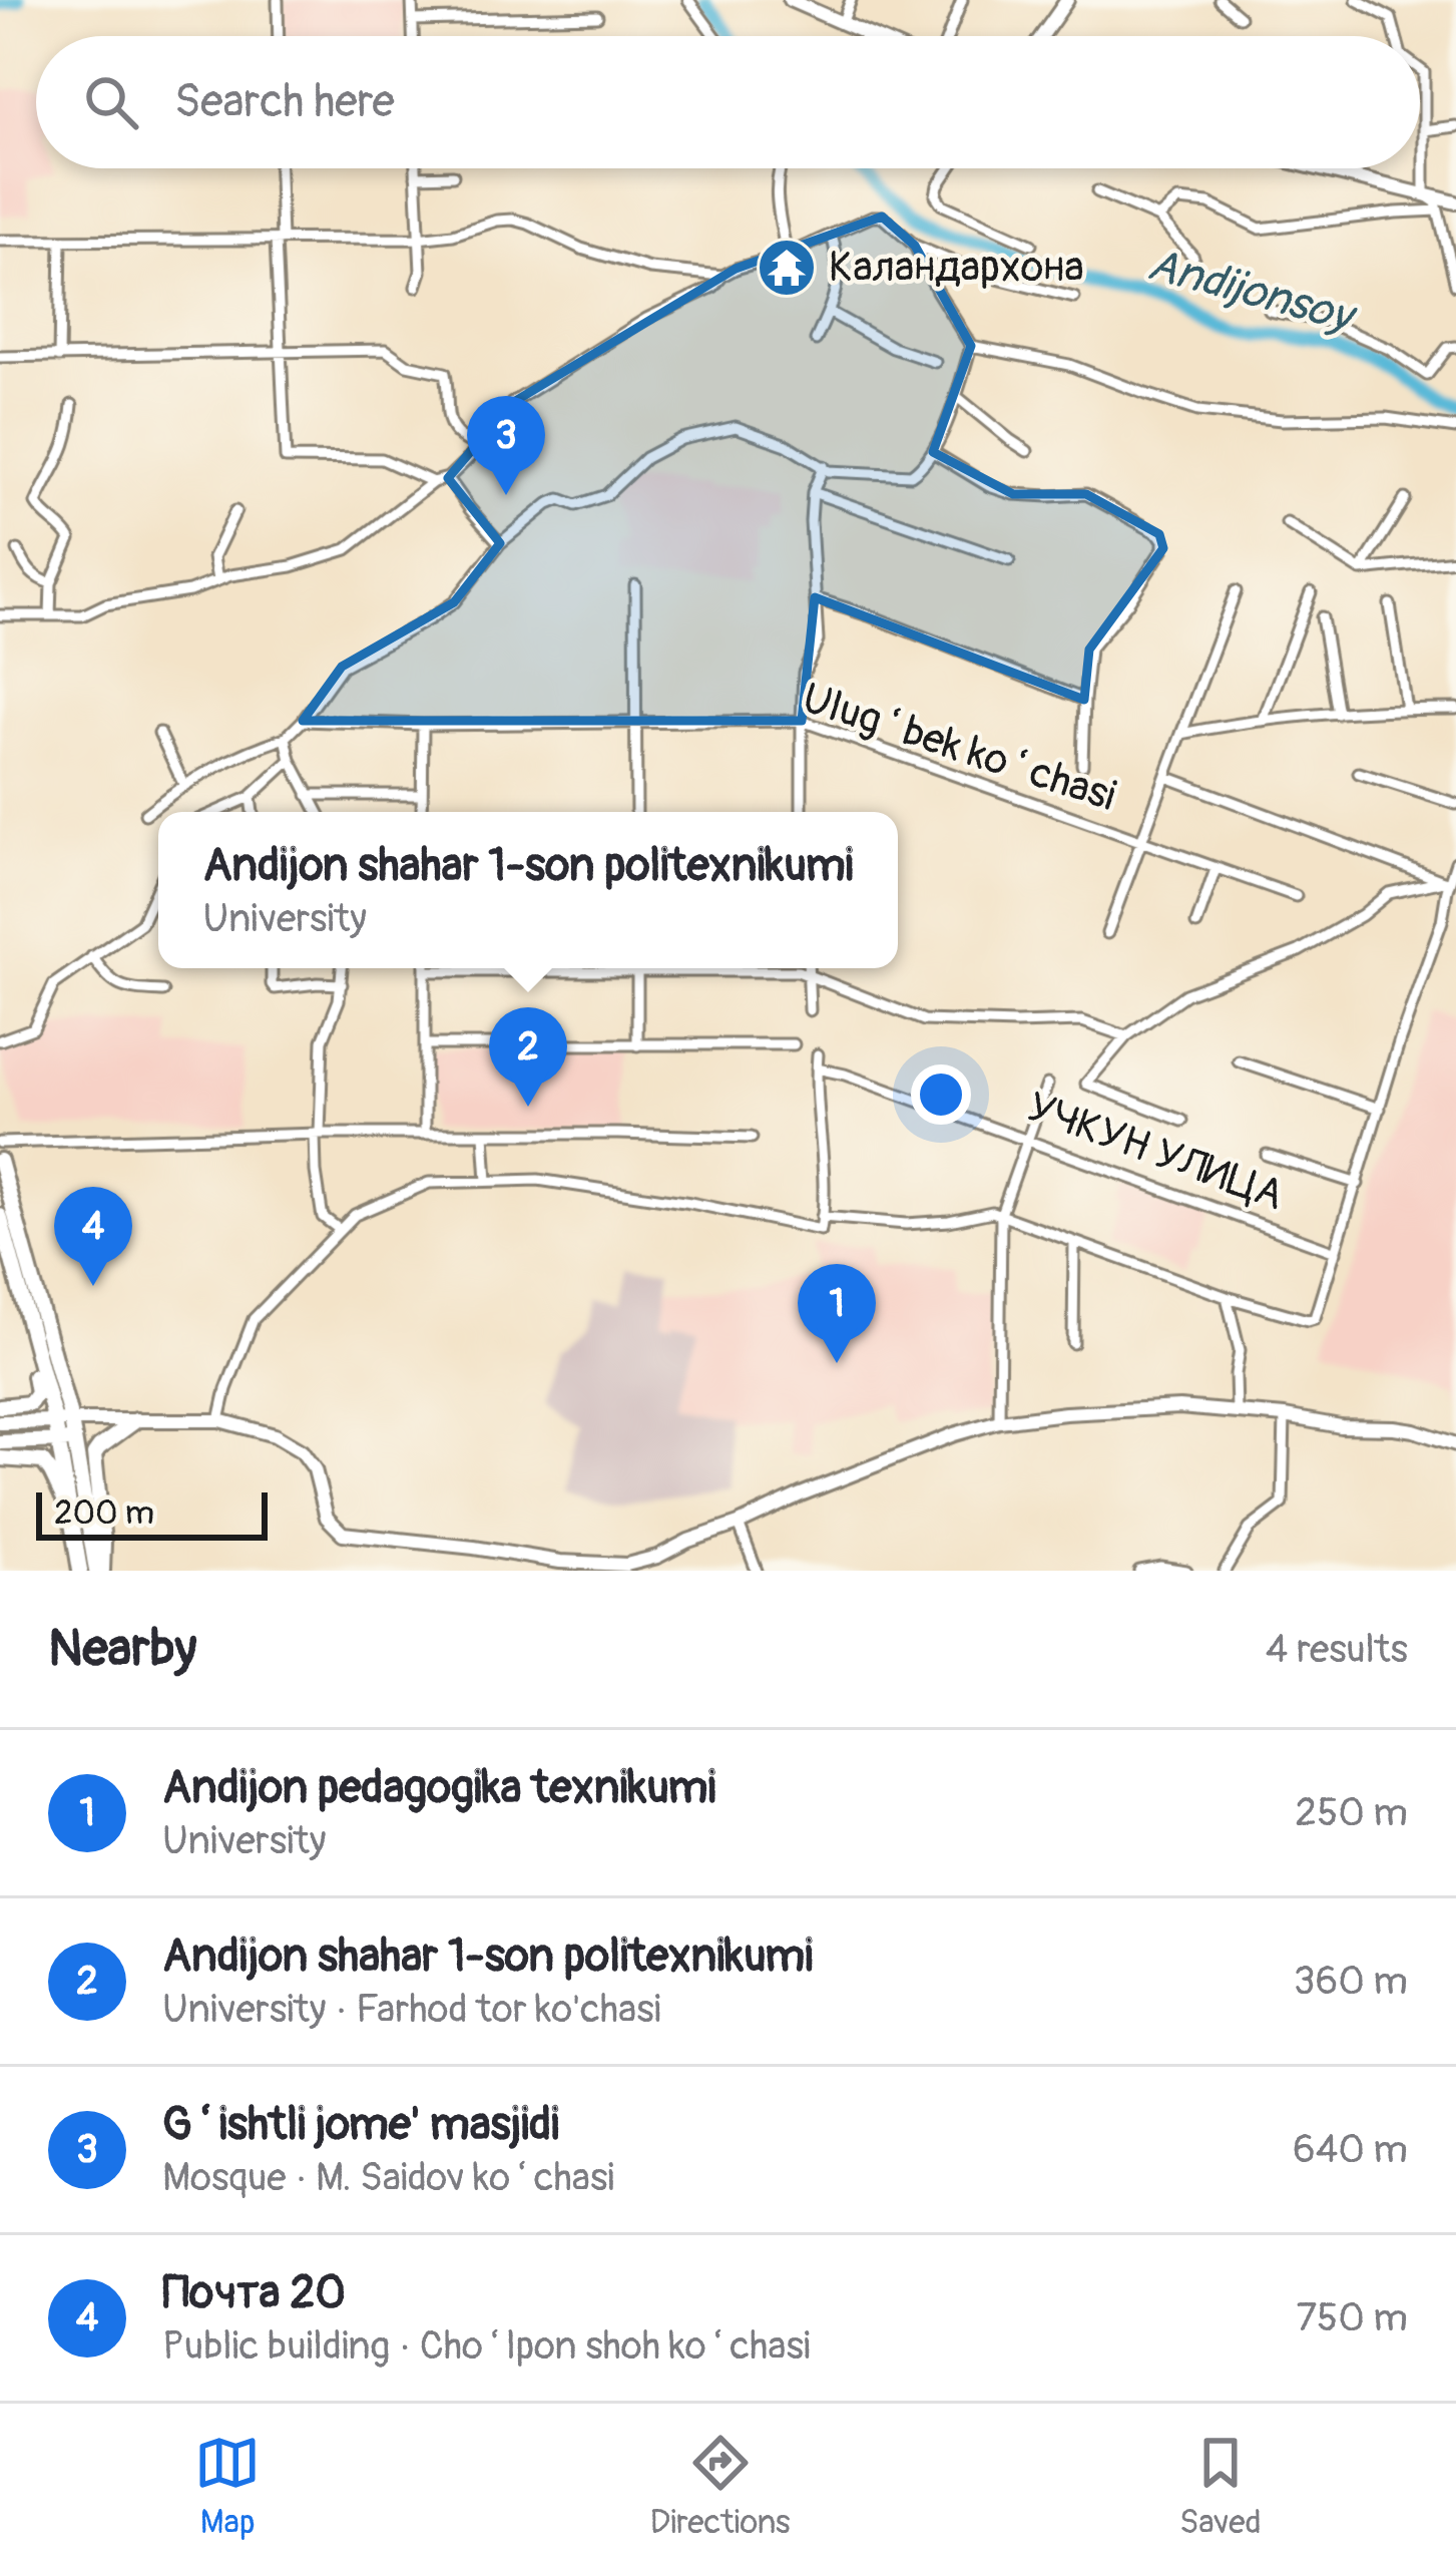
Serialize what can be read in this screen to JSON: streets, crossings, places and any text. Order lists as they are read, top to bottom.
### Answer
{
  "streets": {
    "street": ["Ulugʻbek koʻchasi", "УЧКУН УЛИЦА"]
  },
  "water": ["Andijonsoy"],
  "places": {
    "temple": ["Каландархона"]
  },
  "scale_bar": "200 m",
  "page": {
    "search": "Search here",
    "pins": [
      "3",
      "2",
      "4",
      "1"
    ],
    "popup": ["Andijon shahar 1-son politexnikumi", "University"],
    "scale": "200 m",
    "heading": ["Nearby", "4 results"],
    "list": [
      {
        "mark": "1",
        "name": "Andijon pedagogika texnikumi",
        "note": "University",
        "value": "250 m"
      },
      {
        "mark": "2",
        "name": "Andijon shahar 1-son politexnikumi",
        "note": "University · Farhod tor ko'chasi",
        "value": "360 m"
      },
      {
        "mark": "3",
        "name": "Gʻishtli jome' masjidi",
        "note": "Mosque · M. Saidov koʻchasi",
        "value": "640 m"
      },
      {
        "mark": "4",
        "name": "Почта 20",
        "note": "Public building · Choʻlpon shoh koʻchasi",
        "value": "750 m"
      }
    ],
    "nav": ["Map", "Directions", "Saved"]
  }
}
